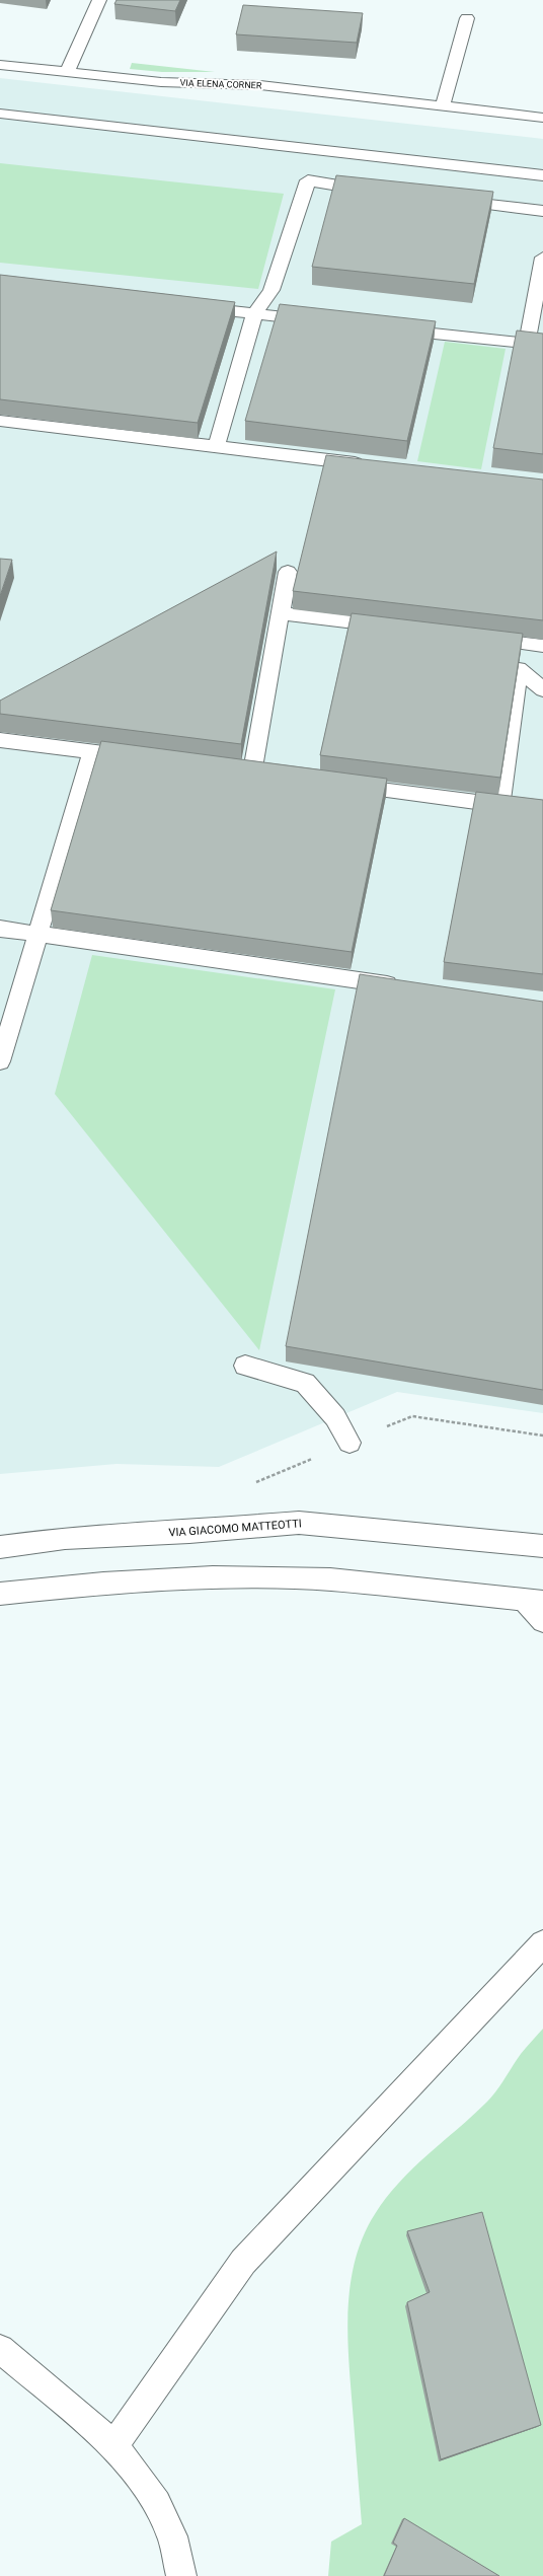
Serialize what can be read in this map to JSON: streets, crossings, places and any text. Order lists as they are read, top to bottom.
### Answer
{
  "streets": {
    "street": ["VIA ELENA CORNER", "VIA GIACOMO MATTEOTTI"]
  }
}
